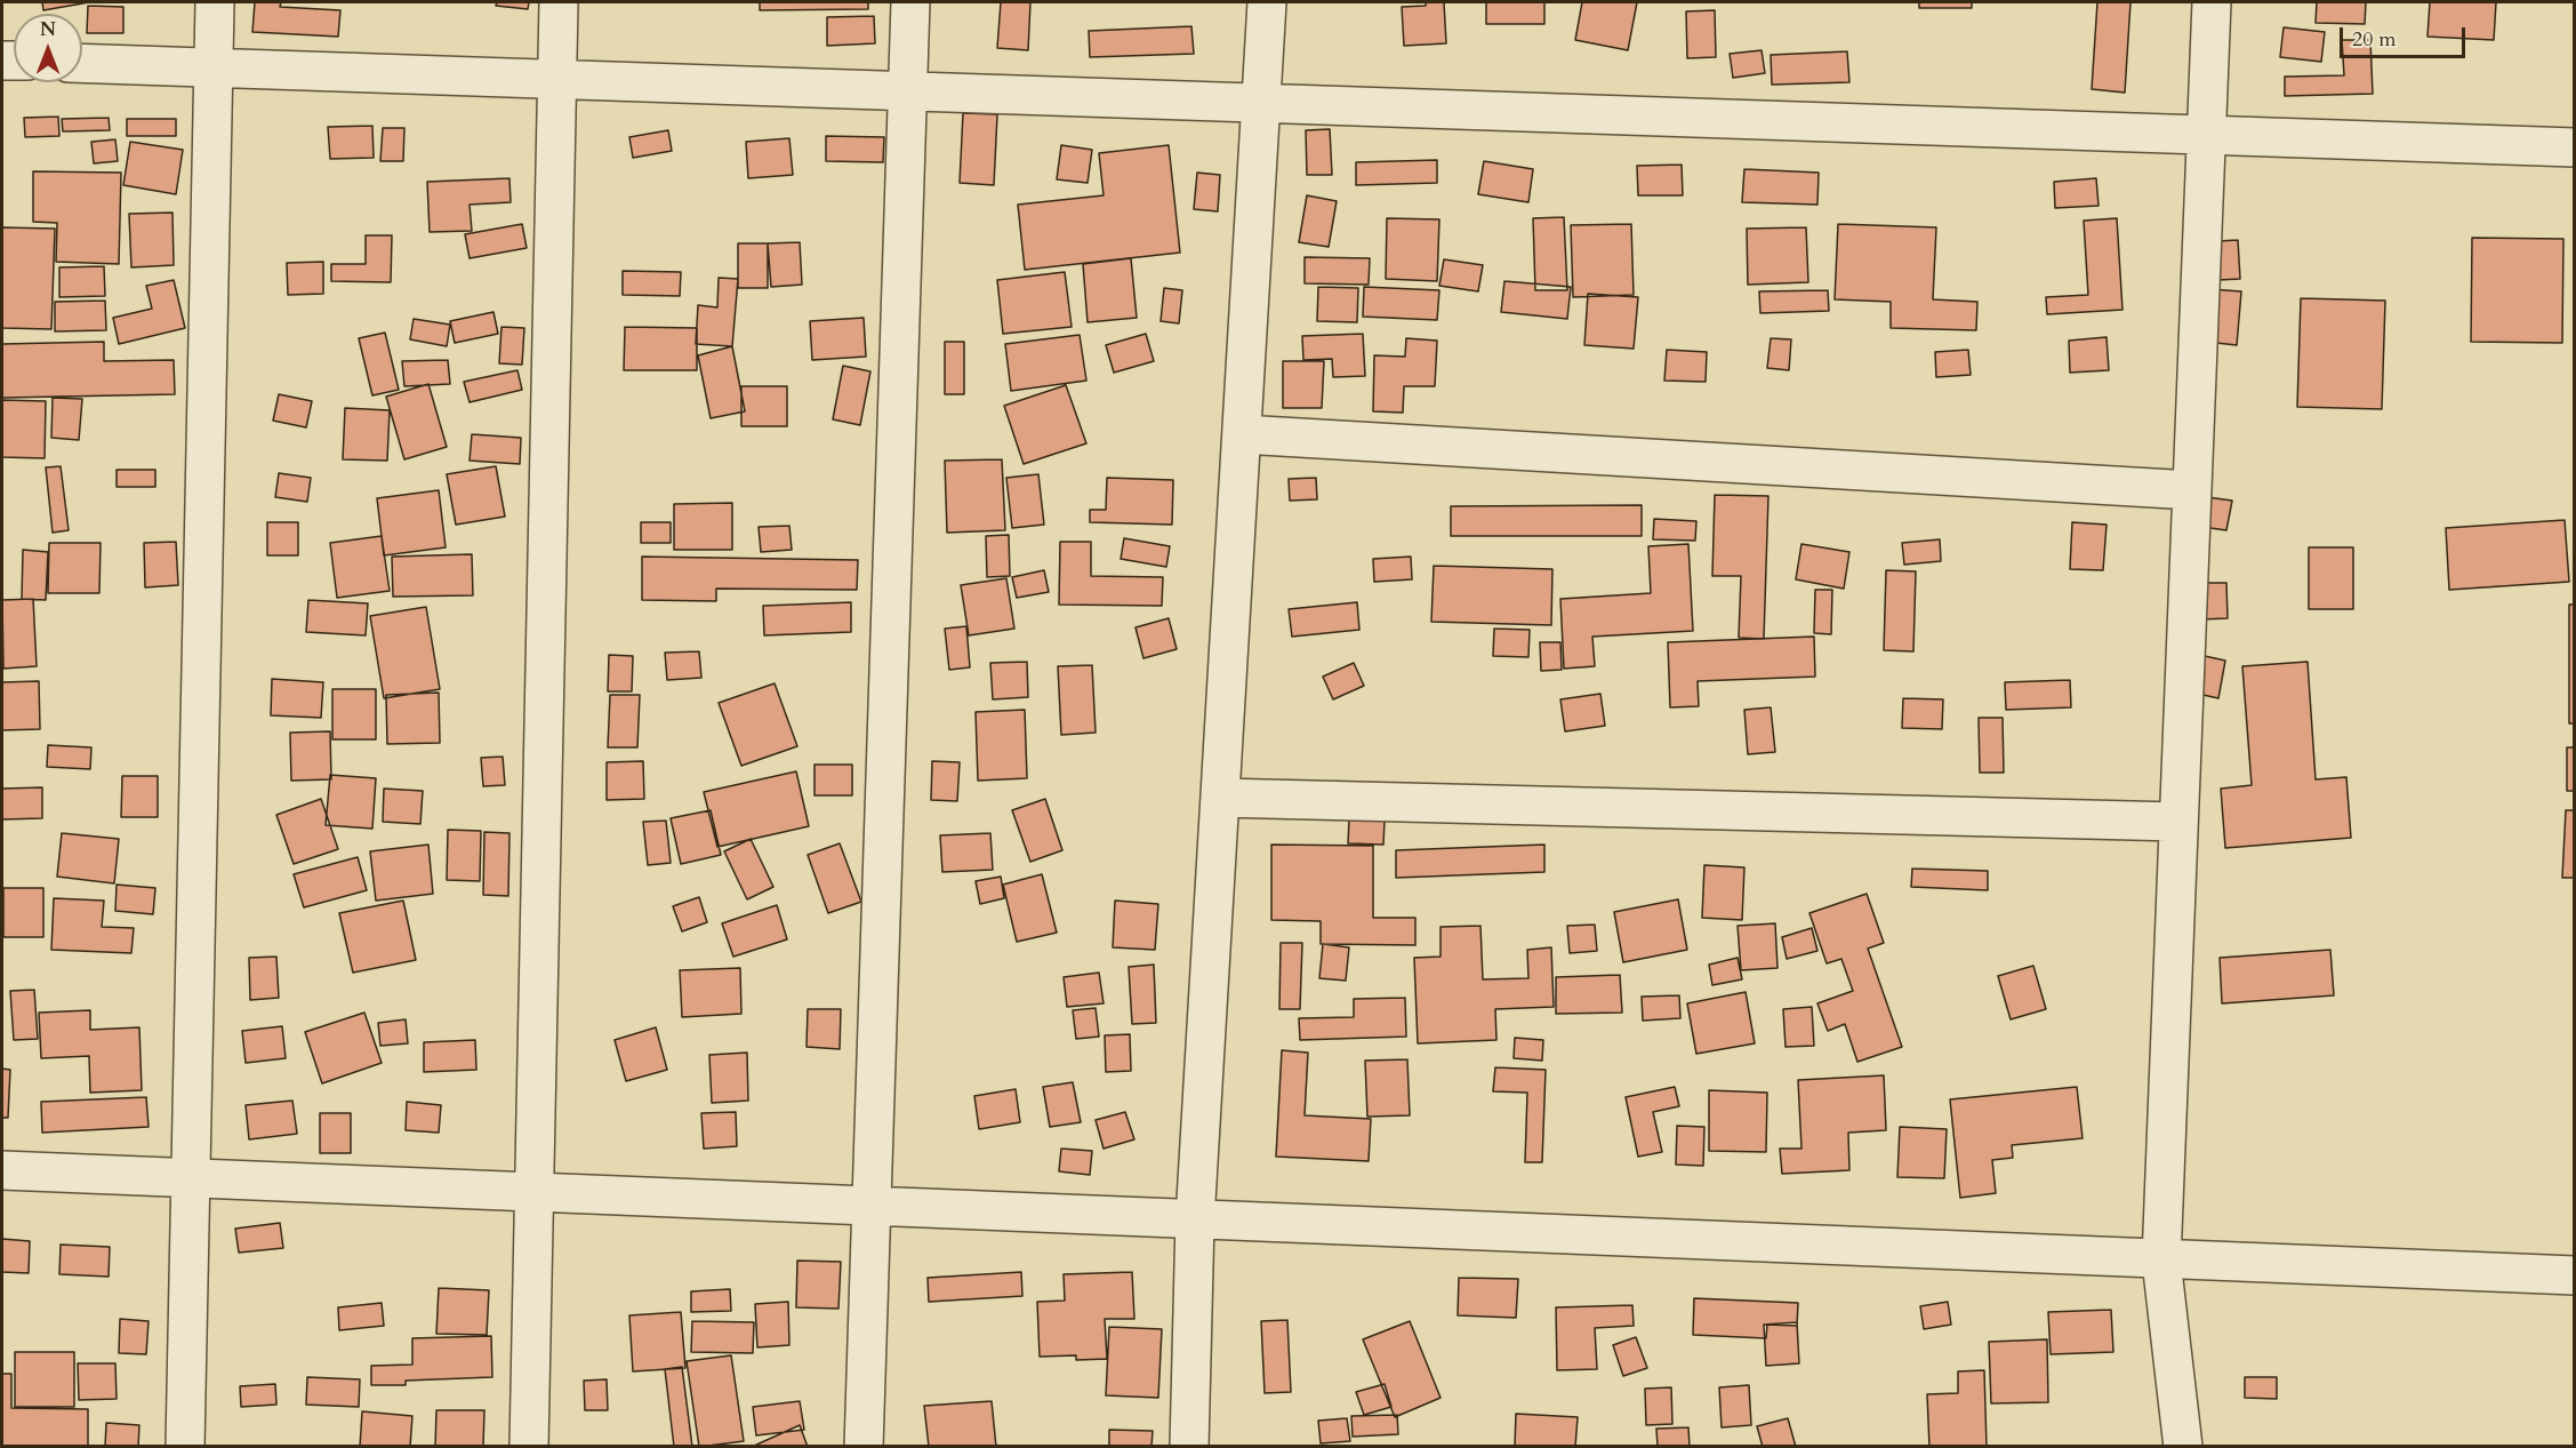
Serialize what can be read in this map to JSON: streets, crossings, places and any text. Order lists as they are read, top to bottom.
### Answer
{
  "scale_bar": "20 m",
  "north": "top"
}
